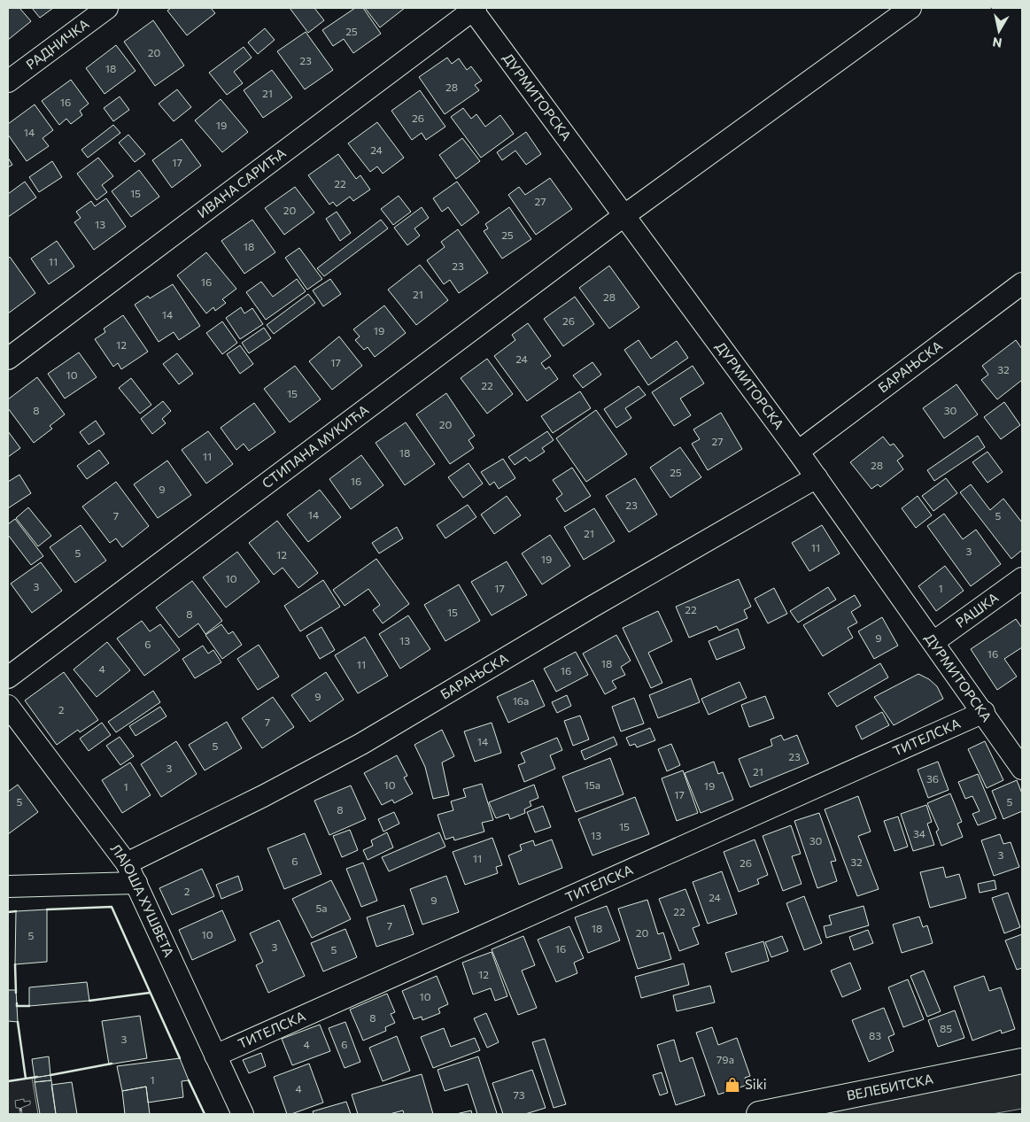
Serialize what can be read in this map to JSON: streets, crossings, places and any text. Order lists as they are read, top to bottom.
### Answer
{
  "streets": {
    "street": [
      "РАДНИЧКА",
      "ДУРМИТОРСКА",
      "ИВАНА САРИЋА",
      "БАРАЊСКА",
      "СТИПАНА МУКИЋА",
      "РАШКА",
      "ТИТЕЛСКА",
      "ЛАЈОША ХУШВЕТА",
      "ВЕЛЕБИТСКА"
    ]
  },
  "crossings": [
    ["ДУРМИТОРСКА", "ИВАНА САРИЋА"],
    ["ДУРМИТОРСКА", "БАРАЊСКА"],
    ["ДУРМИТОРСКА", "СТИПАНА МУКИЋА"],
    ["ДУРМИТОРСКА", "РАШКА"],
    ["ДУРМИТОРСКА", "ТИТЕЛСКА"],
    ["БАРАЊСКА", "ЛАЈОША ХУШВЕТА"],
    ["ТИТЕЛСКА", "ЛАЈОША ХУШВЕТА"]
  ],
  "places": {
    "shop": ["Siki"]
  },
  "house_numbers": [
    "25",
    "20",
    "23",
    "18",
    "28",
    "21",
    "16",
    "26",
    "19",
    "14",
    "24",
    "17",
    "22",
    "15",
    "27",
    "20",
    "13",
    "25",
    "18",
    "11",
    "23",
    "16",
    "21",
    "28",
    "14",
    "26",
    "19",
    "12",
    "24",
    "17",
    "32",
    "10",
    "22",
    "15",
    "8",
    "30",
    "20",
    "27",
    "18",
    "11",
    "28",
    "25",
    "16",
    "9",
    "23",
    "14",
    "7",
    "5",
    "21",
    "11",
    "3",
    "5",
    "12",
    "19",
    "10",
    "3",
    "17",
    "1",
    "22",
    "15",
    "8",
    "9",
    "13",
    "6",
    "16",
    "18",
    "11",
    "4",
    "16",
    "9",
    "16a",
    "2",
    "7",
    "14",
    "5",
    "23",
    "3",
    "21",
    "36",
    "10",
    "15a",
    "19",
    "1",
    "17",
    "5",
    "5",
    "8",
    "15",
    "34",
    "13",
    "30",
    "3",
    "11",
    "6",
    "32",
    "26",
    "2",
    "24",
    "9",
    "5a",
    "22",
    "7",
    "18",
    "20",
    "10",
    "5",
    "3",
    "16",
    "5",
    "12",
    "10",
    "8",
    "85",
    "83",
    "3",
    "4",
    "6",
    "79a",
    "1",
    "4",
    "73"
  ],
  "north": "bottom"
}
